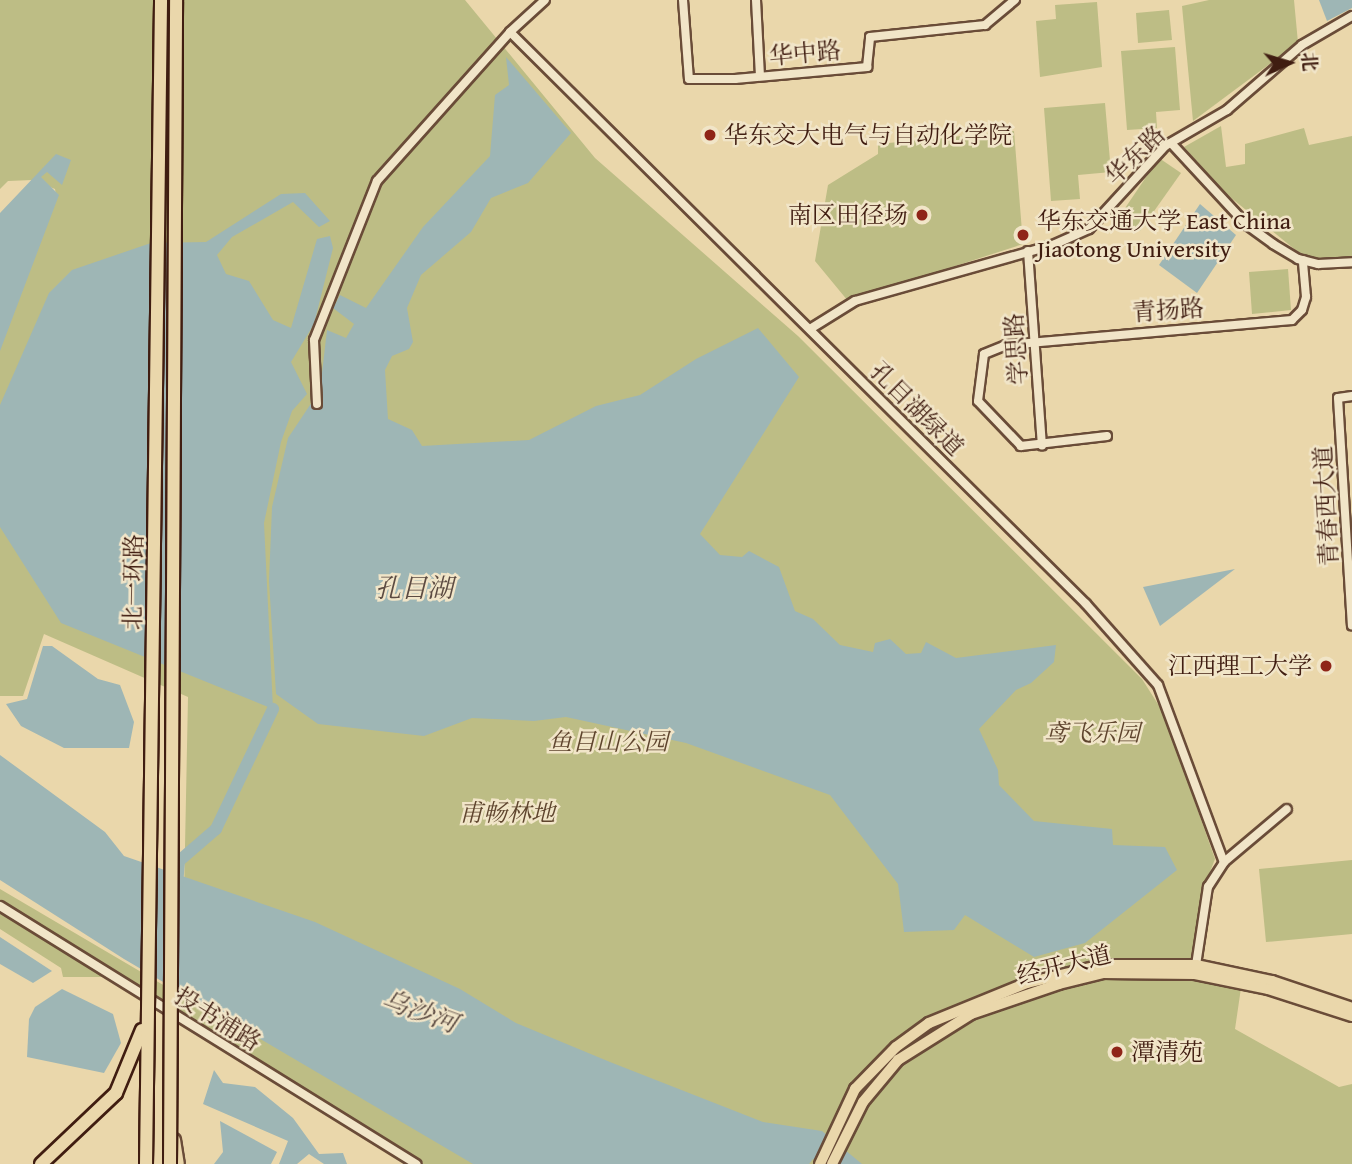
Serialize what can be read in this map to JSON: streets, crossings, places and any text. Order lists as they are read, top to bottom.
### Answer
{
  "streets": {
    "highway": ["北一环路"],
    "main road": ["经开大道"],
    "street": [
      "华中路",
      "华东路",
      "青扬路",
      "学思路",
      "孔目湖绿道",
      "青春西大道",
      "投书浦路"
    ]
  },
  "crossings": [
    ["华东路", "学思路"],
    ["华东路", "孔目湖绿道"],
    ["青扬路", "学思路"]
  ],
  "water": ["孔目湖", "乌沙河"],
  "parks": ["鸢飞乐园", "鱼目山公园", "甫畅林地"],
  "places": [
    "华东交大电气与自动化学院",
    "南区田径场",
    "华东交通大学 East China Jiaotong University",
    "江西理工大学",
    "潭清苑"
  ],
  "north": "right"
}
